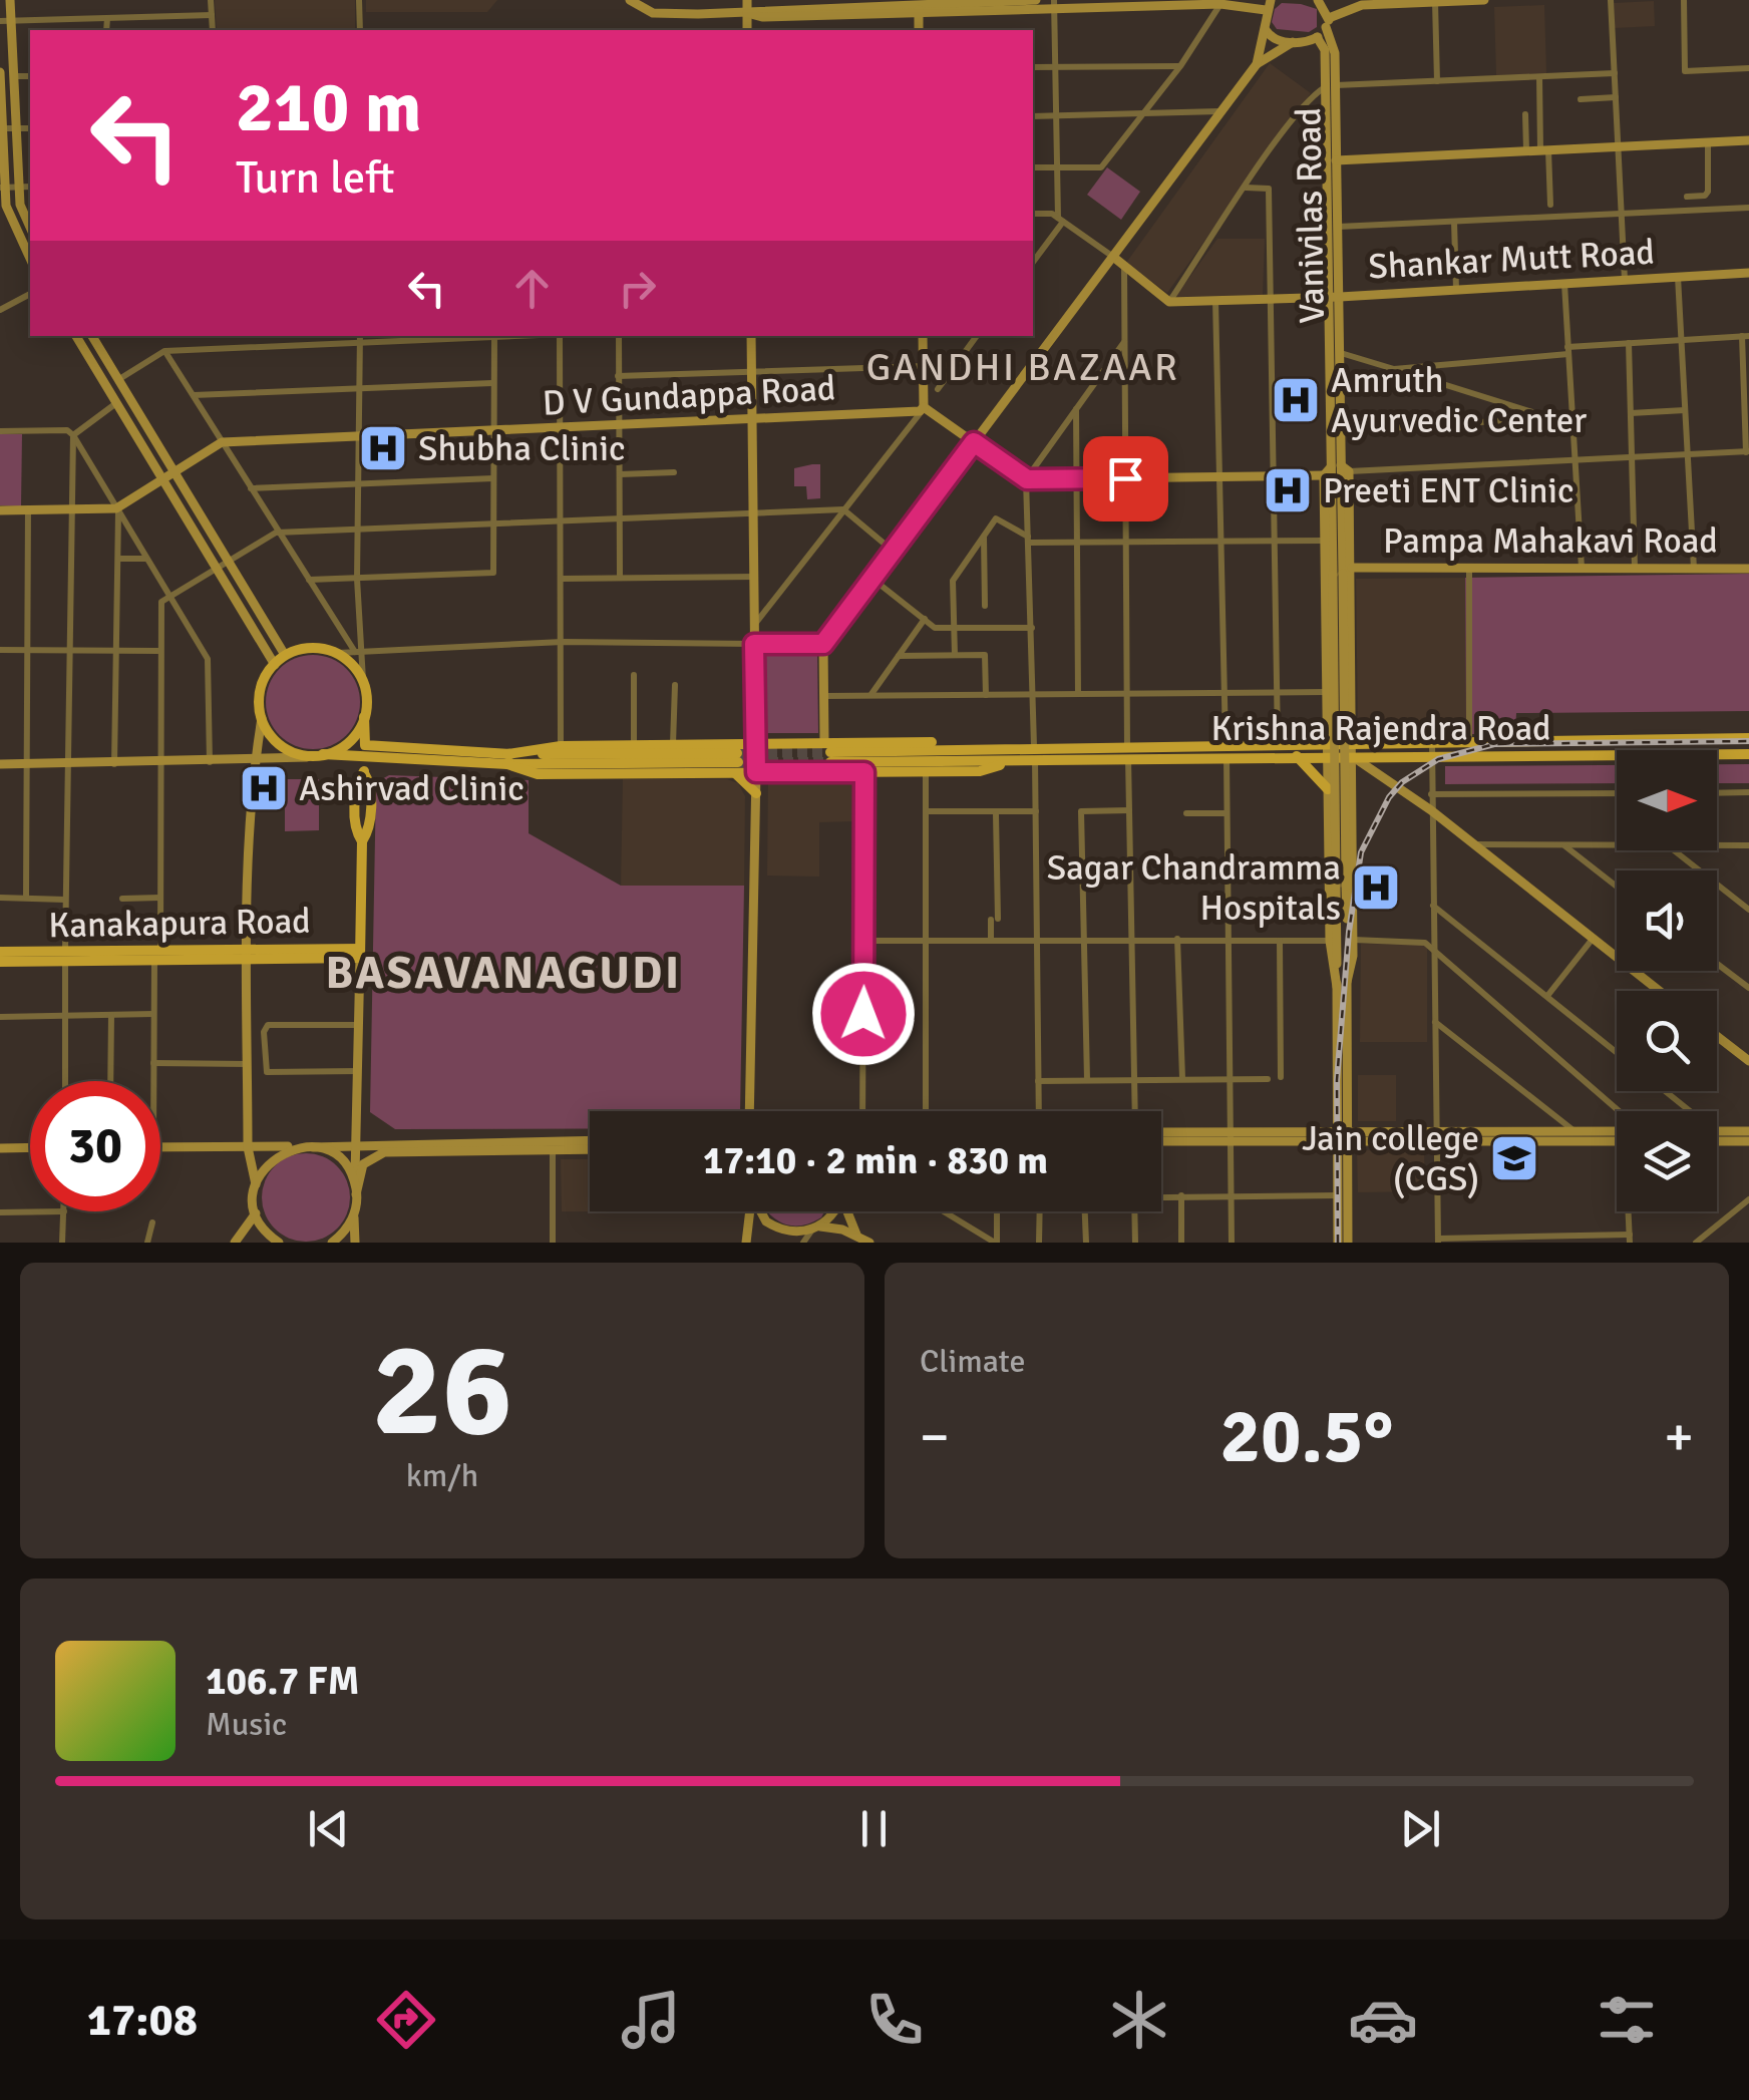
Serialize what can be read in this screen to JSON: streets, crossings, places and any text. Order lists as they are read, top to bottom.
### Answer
{
  "streets": {
    "main road": [
      "Vanivilas Road",
      "Shankar Mutt Road",
      "D V Gundappa Road",
      "Pampa Mahakavi Road",
      "Krishna Rajendra Road",
      "Kanakapura Road"
    ]
  },
  "crossings": [
    ["Vanivilas Road", "Shankar Mutt Road"]
  ],
  "districts": ["GANDHI BAZAAR", "BASAVANAGUDI"],
  "places": {
    "hospital": [
      "Amruth Ayurvedic Center",
      "Shubha Clinic",
      "Preeti ENT Clinic",
      "Ashirvad Clinic",
      "Sagar Chandramma Hospitals"
    ],
    "school or university": ["Jain college (CGS)"]
  },
  "north": "right",
  "page": {
    "turn": ["210 m", "Turn left"],
    "limit": "30",
    "trip": "17:10 · 2 min · 830 m",
    "tile": [
      ["26", "km/h"],
      "Climate"
    ],
    "heat": ["−", "20.5°", "+"],
    "song": ["106.7 FM", "Music"],
    "tabs": "17:08"
  }
}
